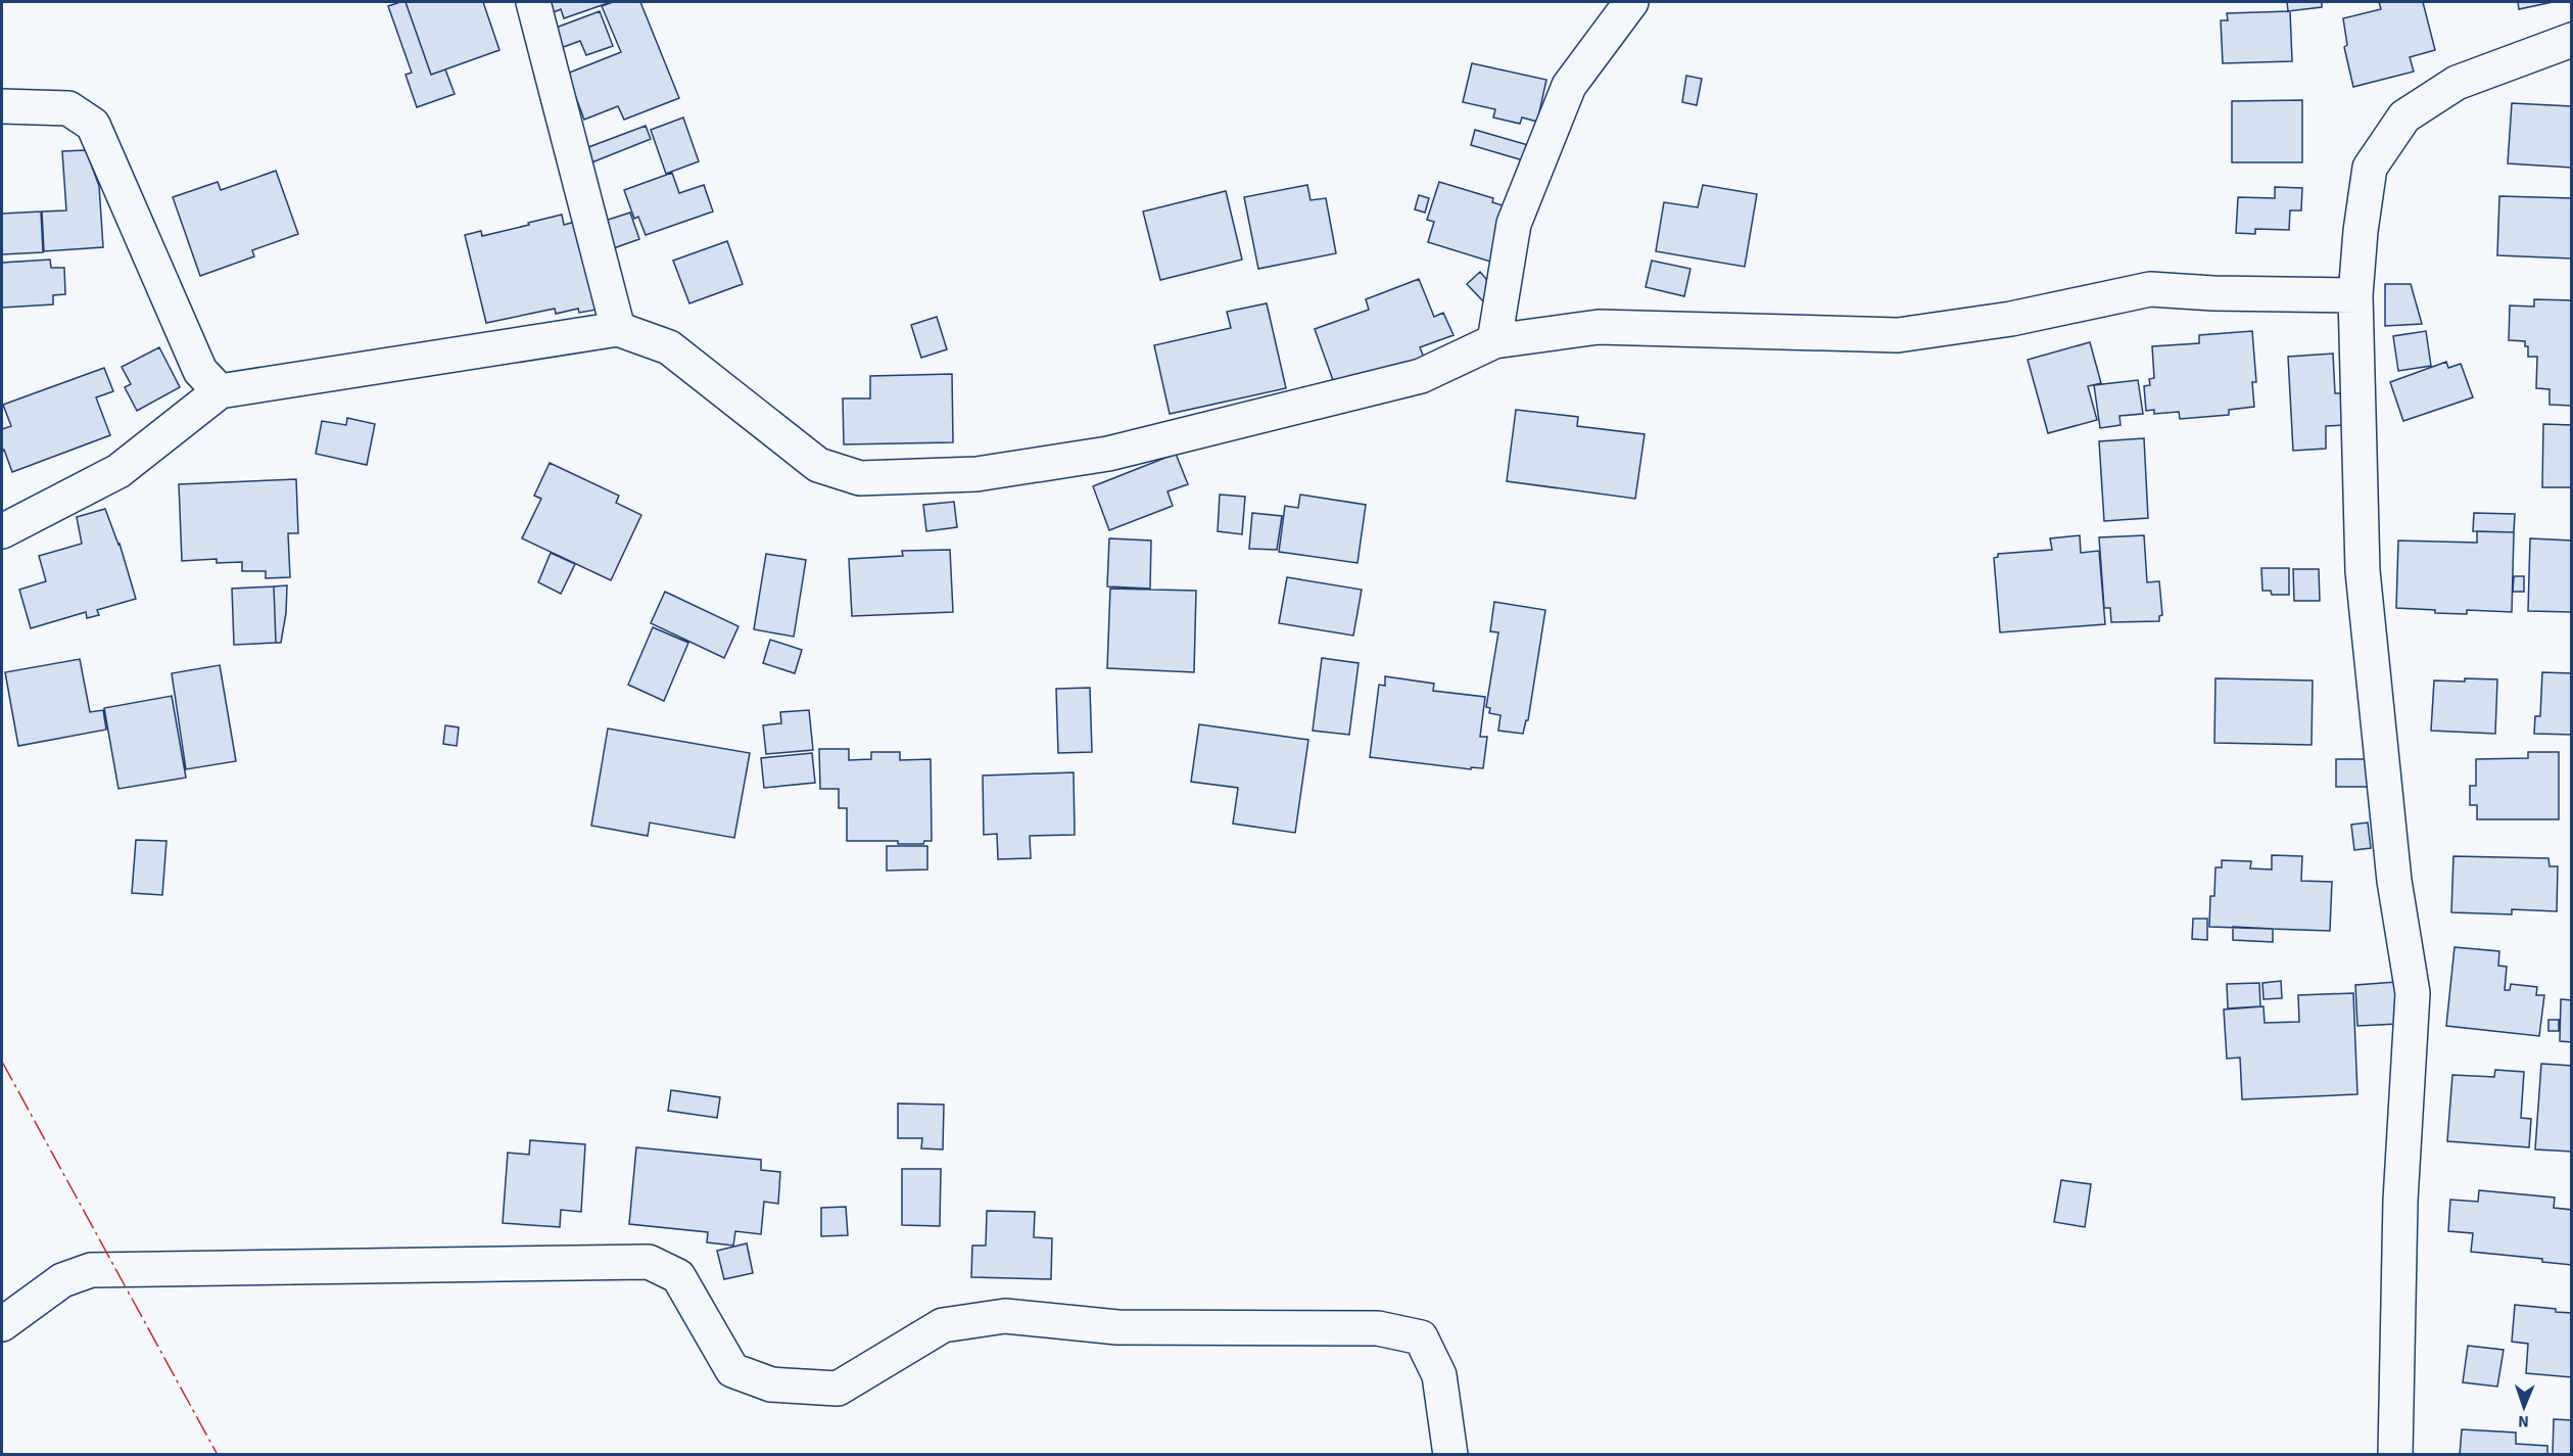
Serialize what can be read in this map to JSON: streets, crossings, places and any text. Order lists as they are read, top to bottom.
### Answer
{
  "north": "bottom"
}
